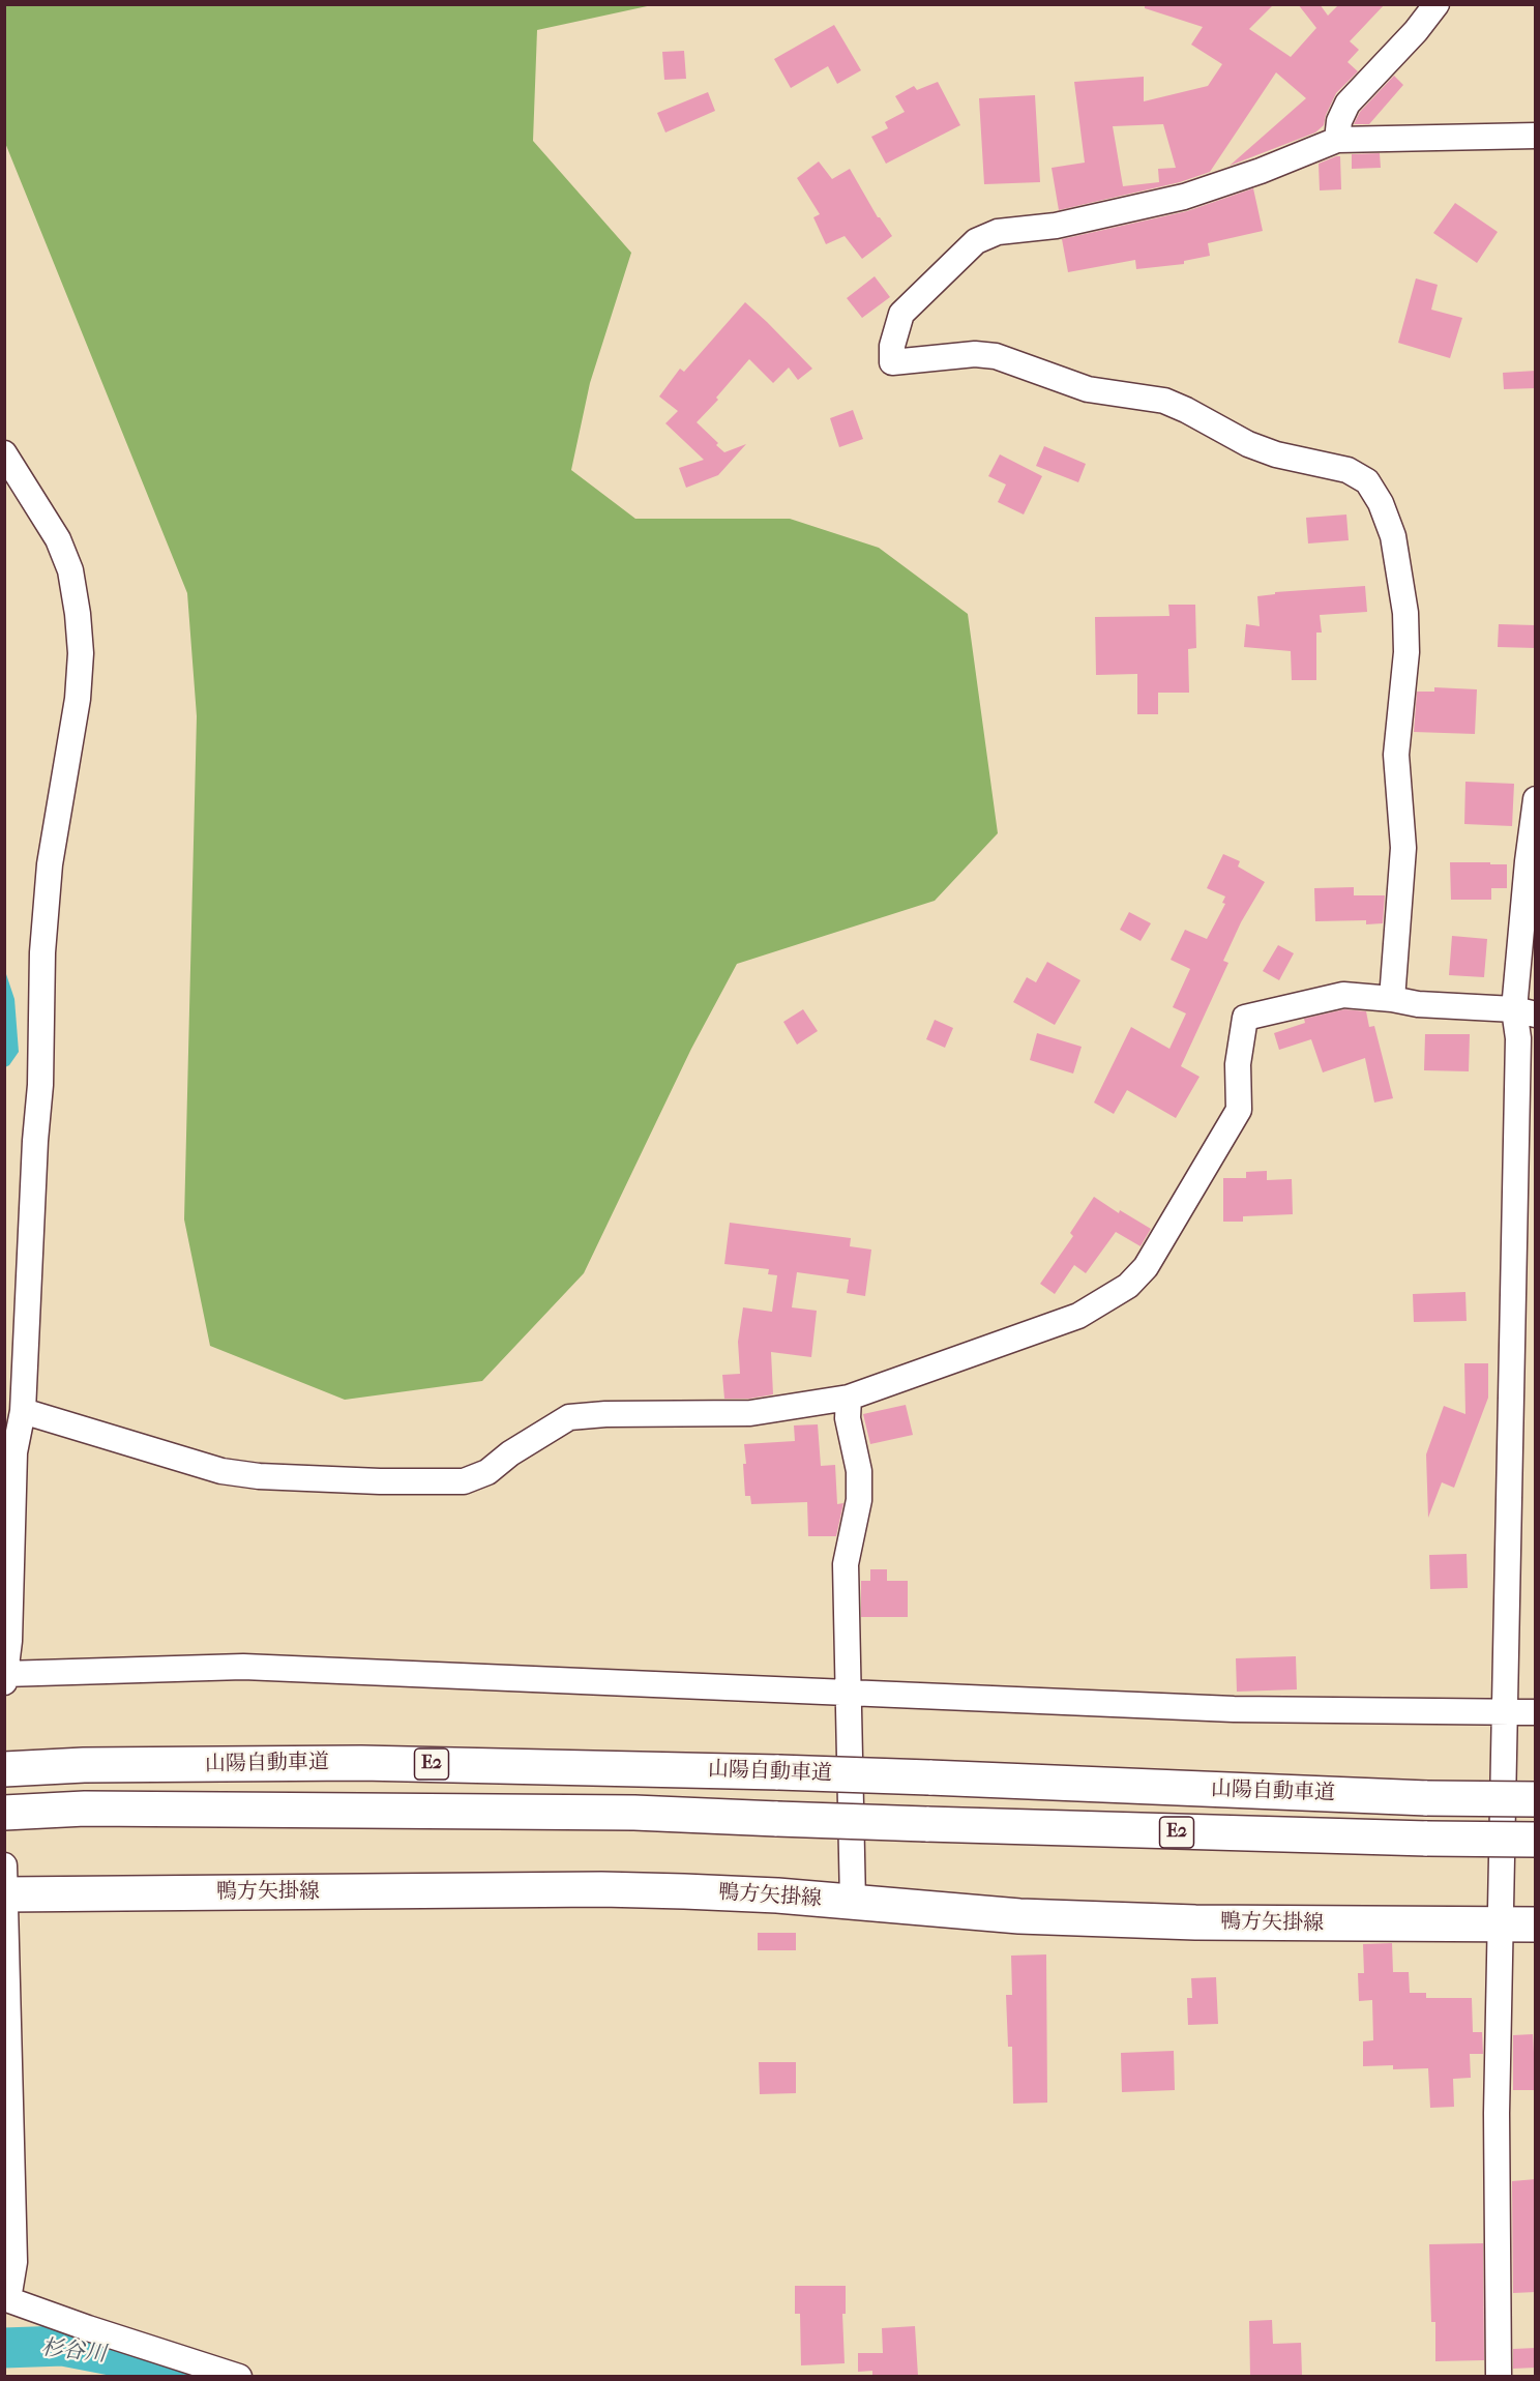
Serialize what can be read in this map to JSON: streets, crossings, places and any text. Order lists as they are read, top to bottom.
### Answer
{
  "streets": {
    "main road": ["山陽自動車道", "E2", "鴨方矢掛線"]
  },
  "water": ["杉谷川"]
}
